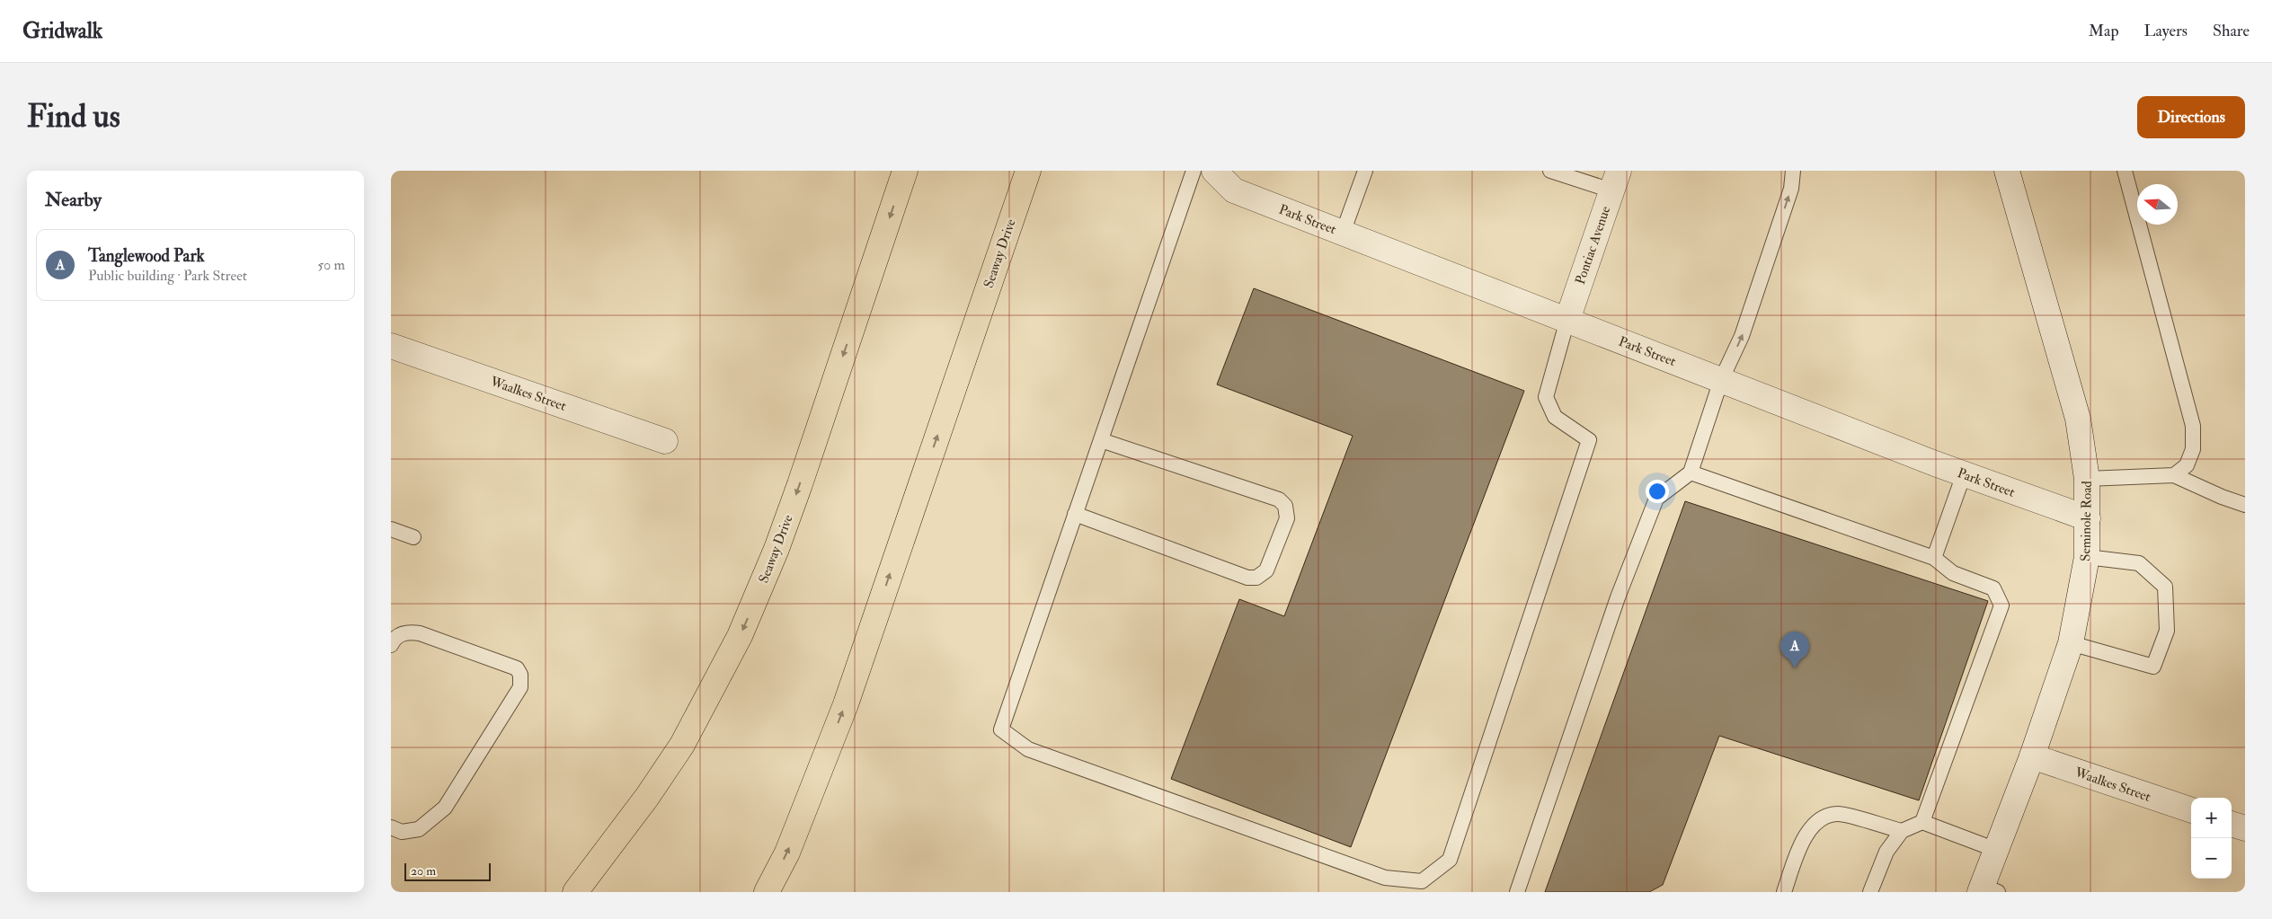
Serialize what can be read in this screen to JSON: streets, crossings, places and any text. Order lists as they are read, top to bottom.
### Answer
{
  "streets": {
    "highway": ["Seaway Drive"],
    "street": [
      "Park Street",
      "Pontiac Avenue",
      "Waalkes Street",
      "Seminole Road"
    ]
  },
  "crossings": [
    ["Park Street", "Pontiac Avenue"],
    ["Park Street", "Seminole Road"],
    ["Waalkes Street", "Seminole Road"]
  ],
  "scale_bar": "20 m",
  "north": "left",
  "page": {
    "header": "Gridwalk",
    "nav": ["Map", "Layers", "Share"],
    "buttons": "Directions",
    "title": "Find us",
    "heading": "Nearby",
    "list": [
      {
        "mark": "A",
        "name": "Tanglewood Park",
        "note": "Public building · Park Street",
        "value": "50 m"
      }
    ],
    "pins": "A",
    "map_buttons": ["+", "−"],
    "scale": "20 m"
  }
}
